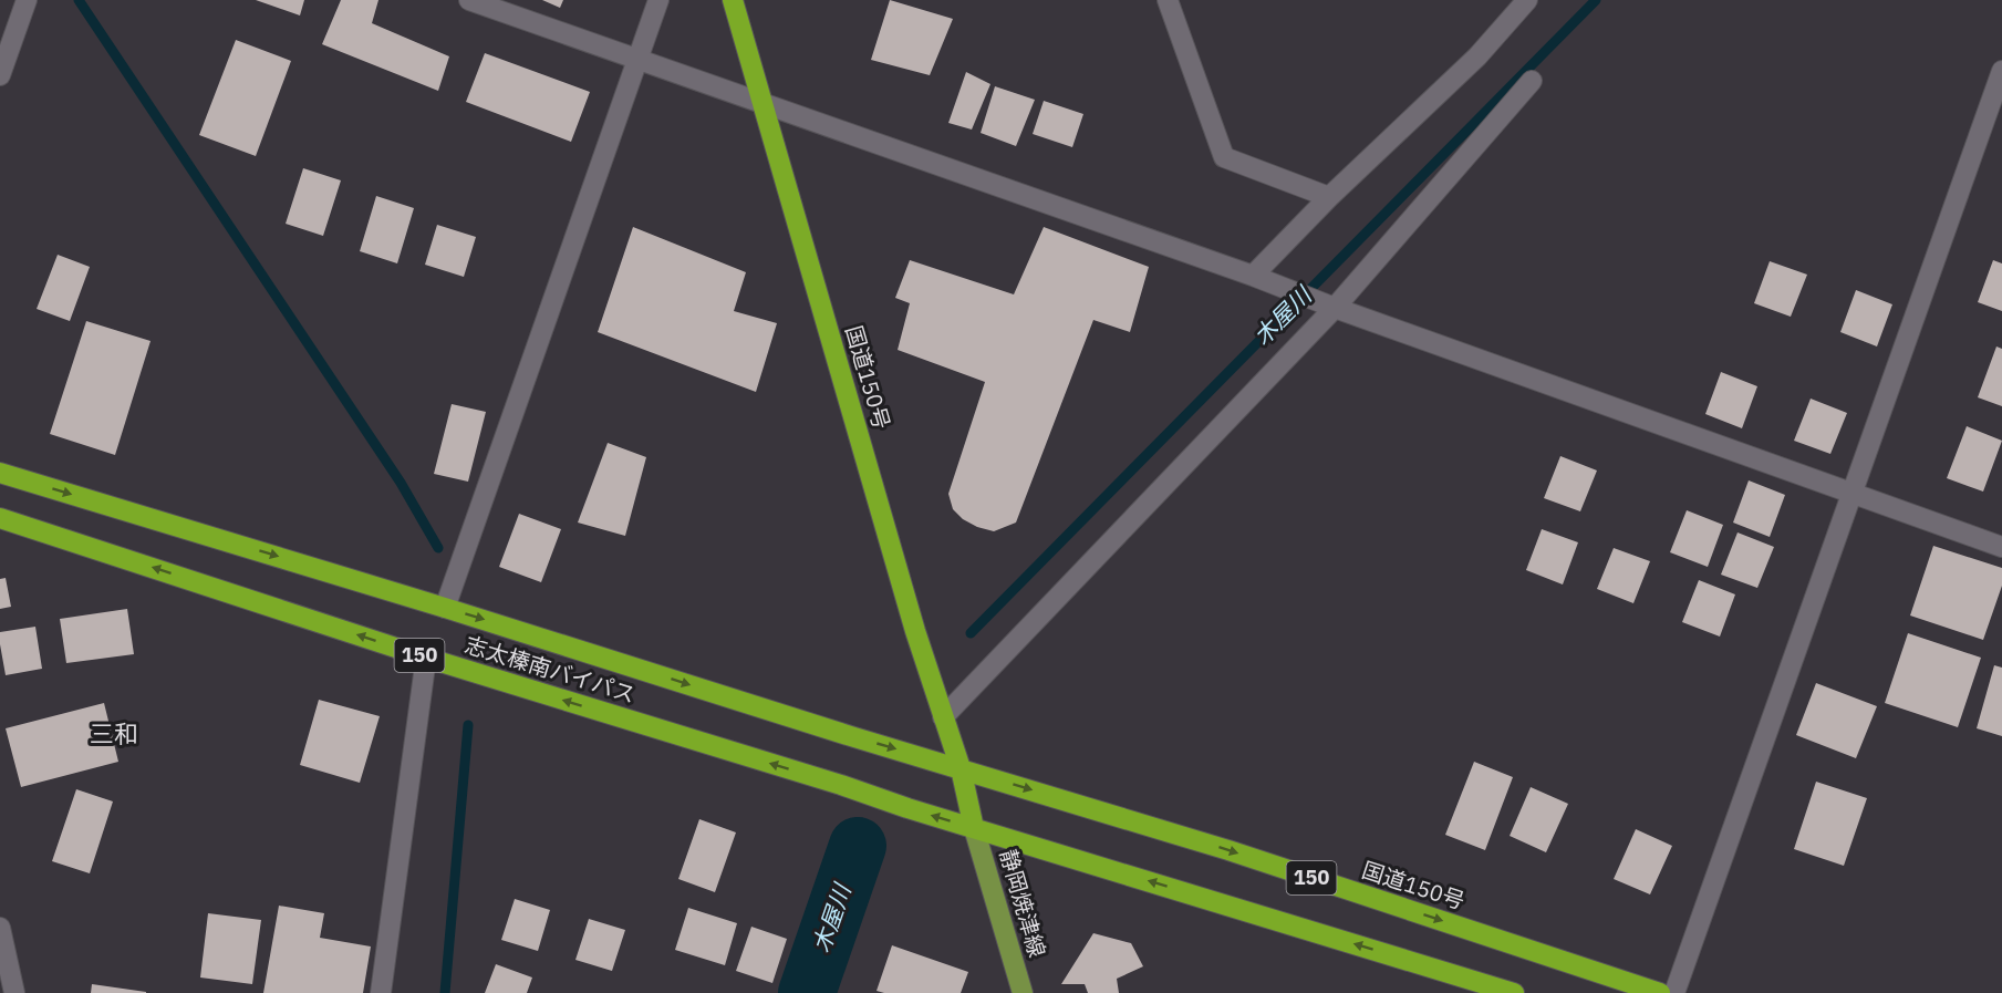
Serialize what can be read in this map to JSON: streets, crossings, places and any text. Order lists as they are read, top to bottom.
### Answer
{
  "streets": {
    "highway": ["国道150号", "150", "志太榛南バイパス"],
    "main road": ["静岡焼津線"]
  },
  "crossings": [
    ["国道150号", "150"],
    ["国道150号", "志太榛南バイパス"],
    ["国道150号", "静岡焼津線"],
    ["150", "志太榛南バイパス"],
    ["150", "静岡焼津線"],
    ["志太榛南バイパス", "静岡焼津線"]
  ],
  "districts": ["三和"],
  "water": ["木屋川"]
}
